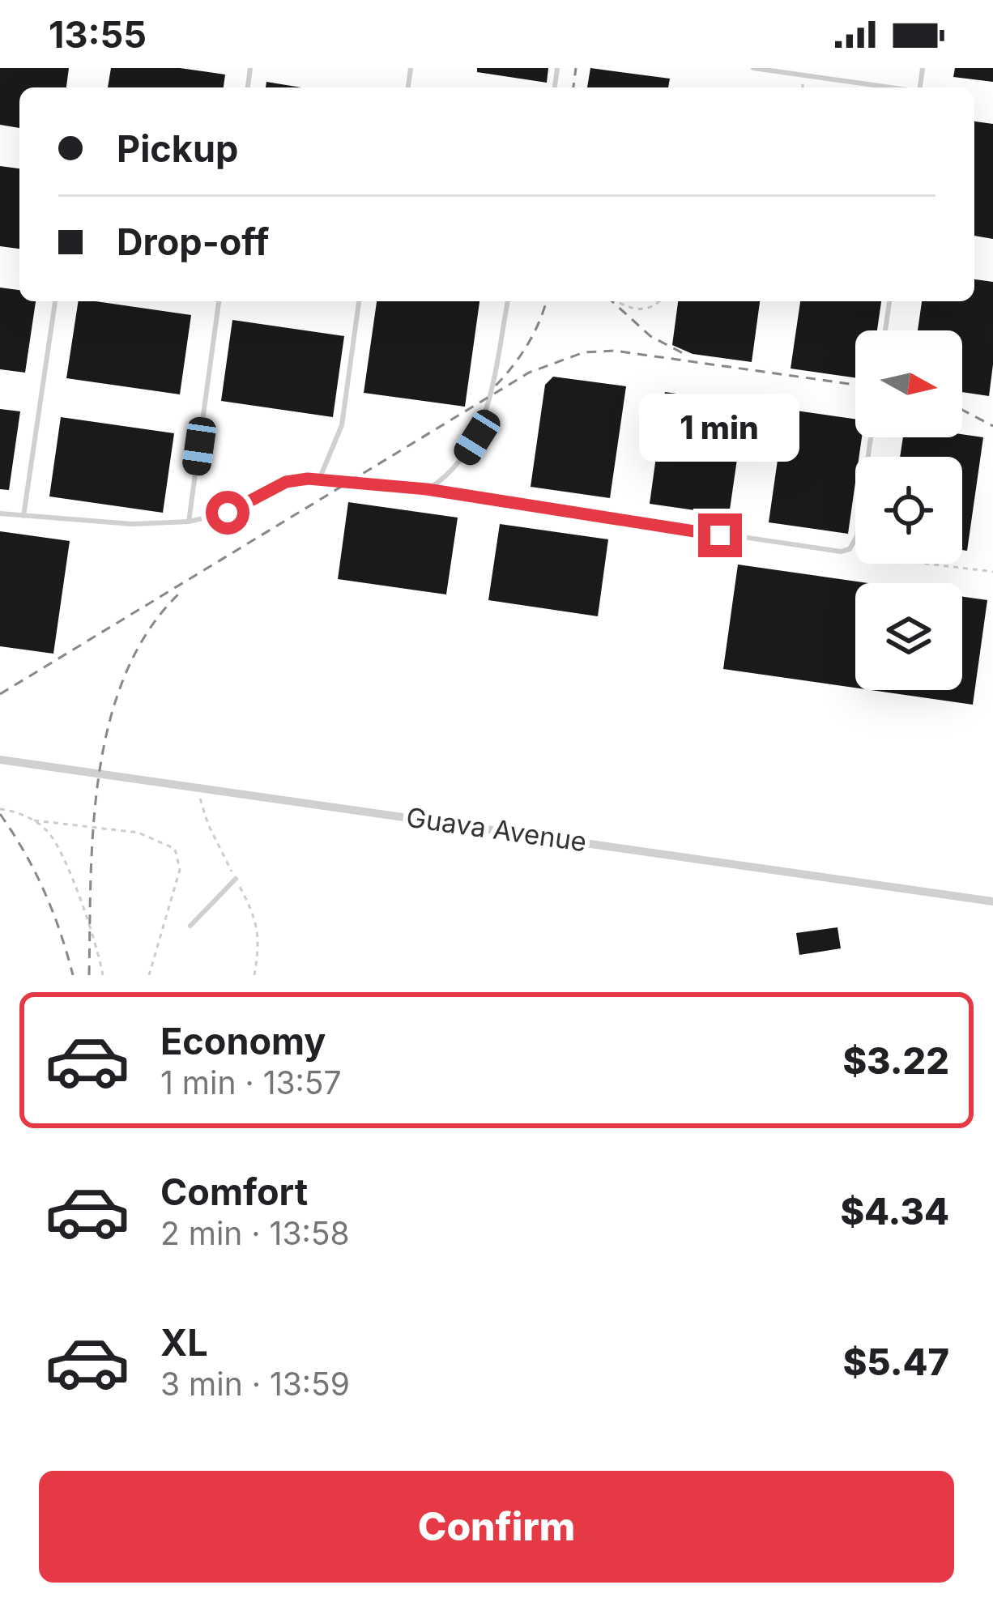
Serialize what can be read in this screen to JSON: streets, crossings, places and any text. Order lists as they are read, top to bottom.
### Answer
{
  "streets": {
    "street": ["Guava Avenue"]
  },
  "north": "right",
  "page": {
    "status": "13:55",
    "banner": ["Pickup", "Drop-off"],
    "bubble": "1 min",
    "list": [
      {
        "name": "Economy",
        "note": "1 min · 13:57",
        "value": "$3.22"
      },
      {
        "name": "Comfort",
        "note": "2 min · 13:58",
        "value": "$4.34"
      },
      {
        "name": "XL",
        "note": "3 min · 13:59",
        "value": "$5.47"
      }
    ],
    "buttons": "Confirm"
  }
}
